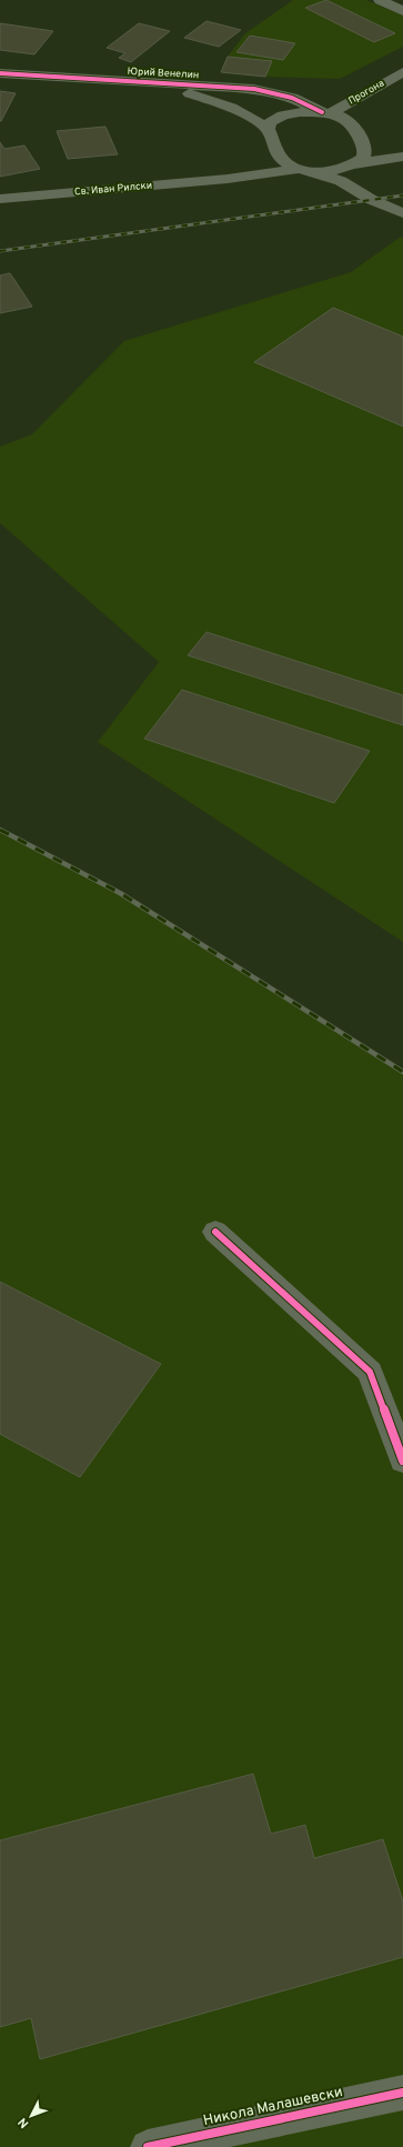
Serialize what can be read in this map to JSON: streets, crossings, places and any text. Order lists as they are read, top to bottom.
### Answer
{
  "streets": {
    "street": [
      "Юрий Венелин",
      "Прогона",
      "Св. Иван Рилски",
      "Никола Малашевски"
    ]
  },
  "crossings": [
    ["Юрий Венелин", "Прогона"],
    ["Юрий Венелин", "Св. Иван Рилски"],
    ["Прогона", "Св. Иван Рилски"]
  ],
  "north": "bottom left"
}
